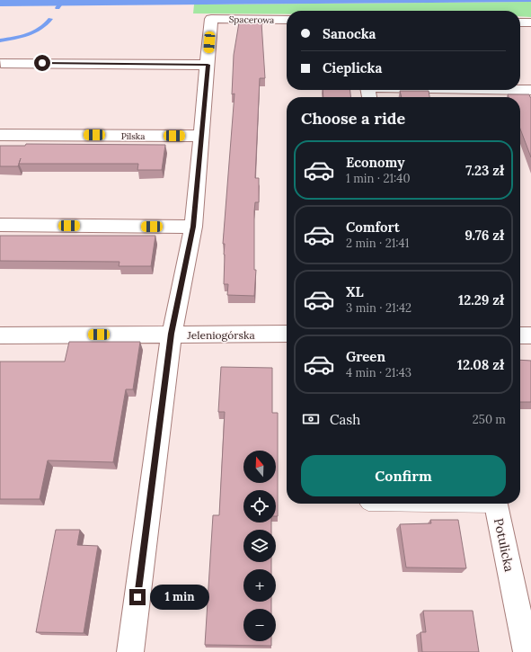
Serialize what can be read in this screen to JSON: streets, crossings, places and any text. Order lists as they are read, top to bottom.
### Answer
{
  "streets": {
    "street": [
      "Spacerowa",
      "Pilska",
      "Jeleniogórska",
      "Potulicka"
    ]
  },
  "north": "top",
  "page": {
    "banner": ["Sanocka", "Cieplicka"],
    "heading": "Choose a ride",
    "list": [
      {
        "name": "Economy",
        "note": "1 min · 21:40",
        "value": "7.23 zł"
      },
      {
        "name": "Comfort",
        "note": "2 min · 21:41",
        "value": "9.76 zł"
      },
      {
        "name": "XL",
        "note": "3 min · 21:42",
        "value": "12.29 zł"
      },
      {
        "name": "Green",
        "note": "4 min · 21:43",
        "value": "12.08 zł"
      }
    ],
    "pay": ["Cash", "250 m"],
    "buttons": "Confirm",
    "map_buttons": ["+", "−"],
    "bubble": "1 min"
  }
}
